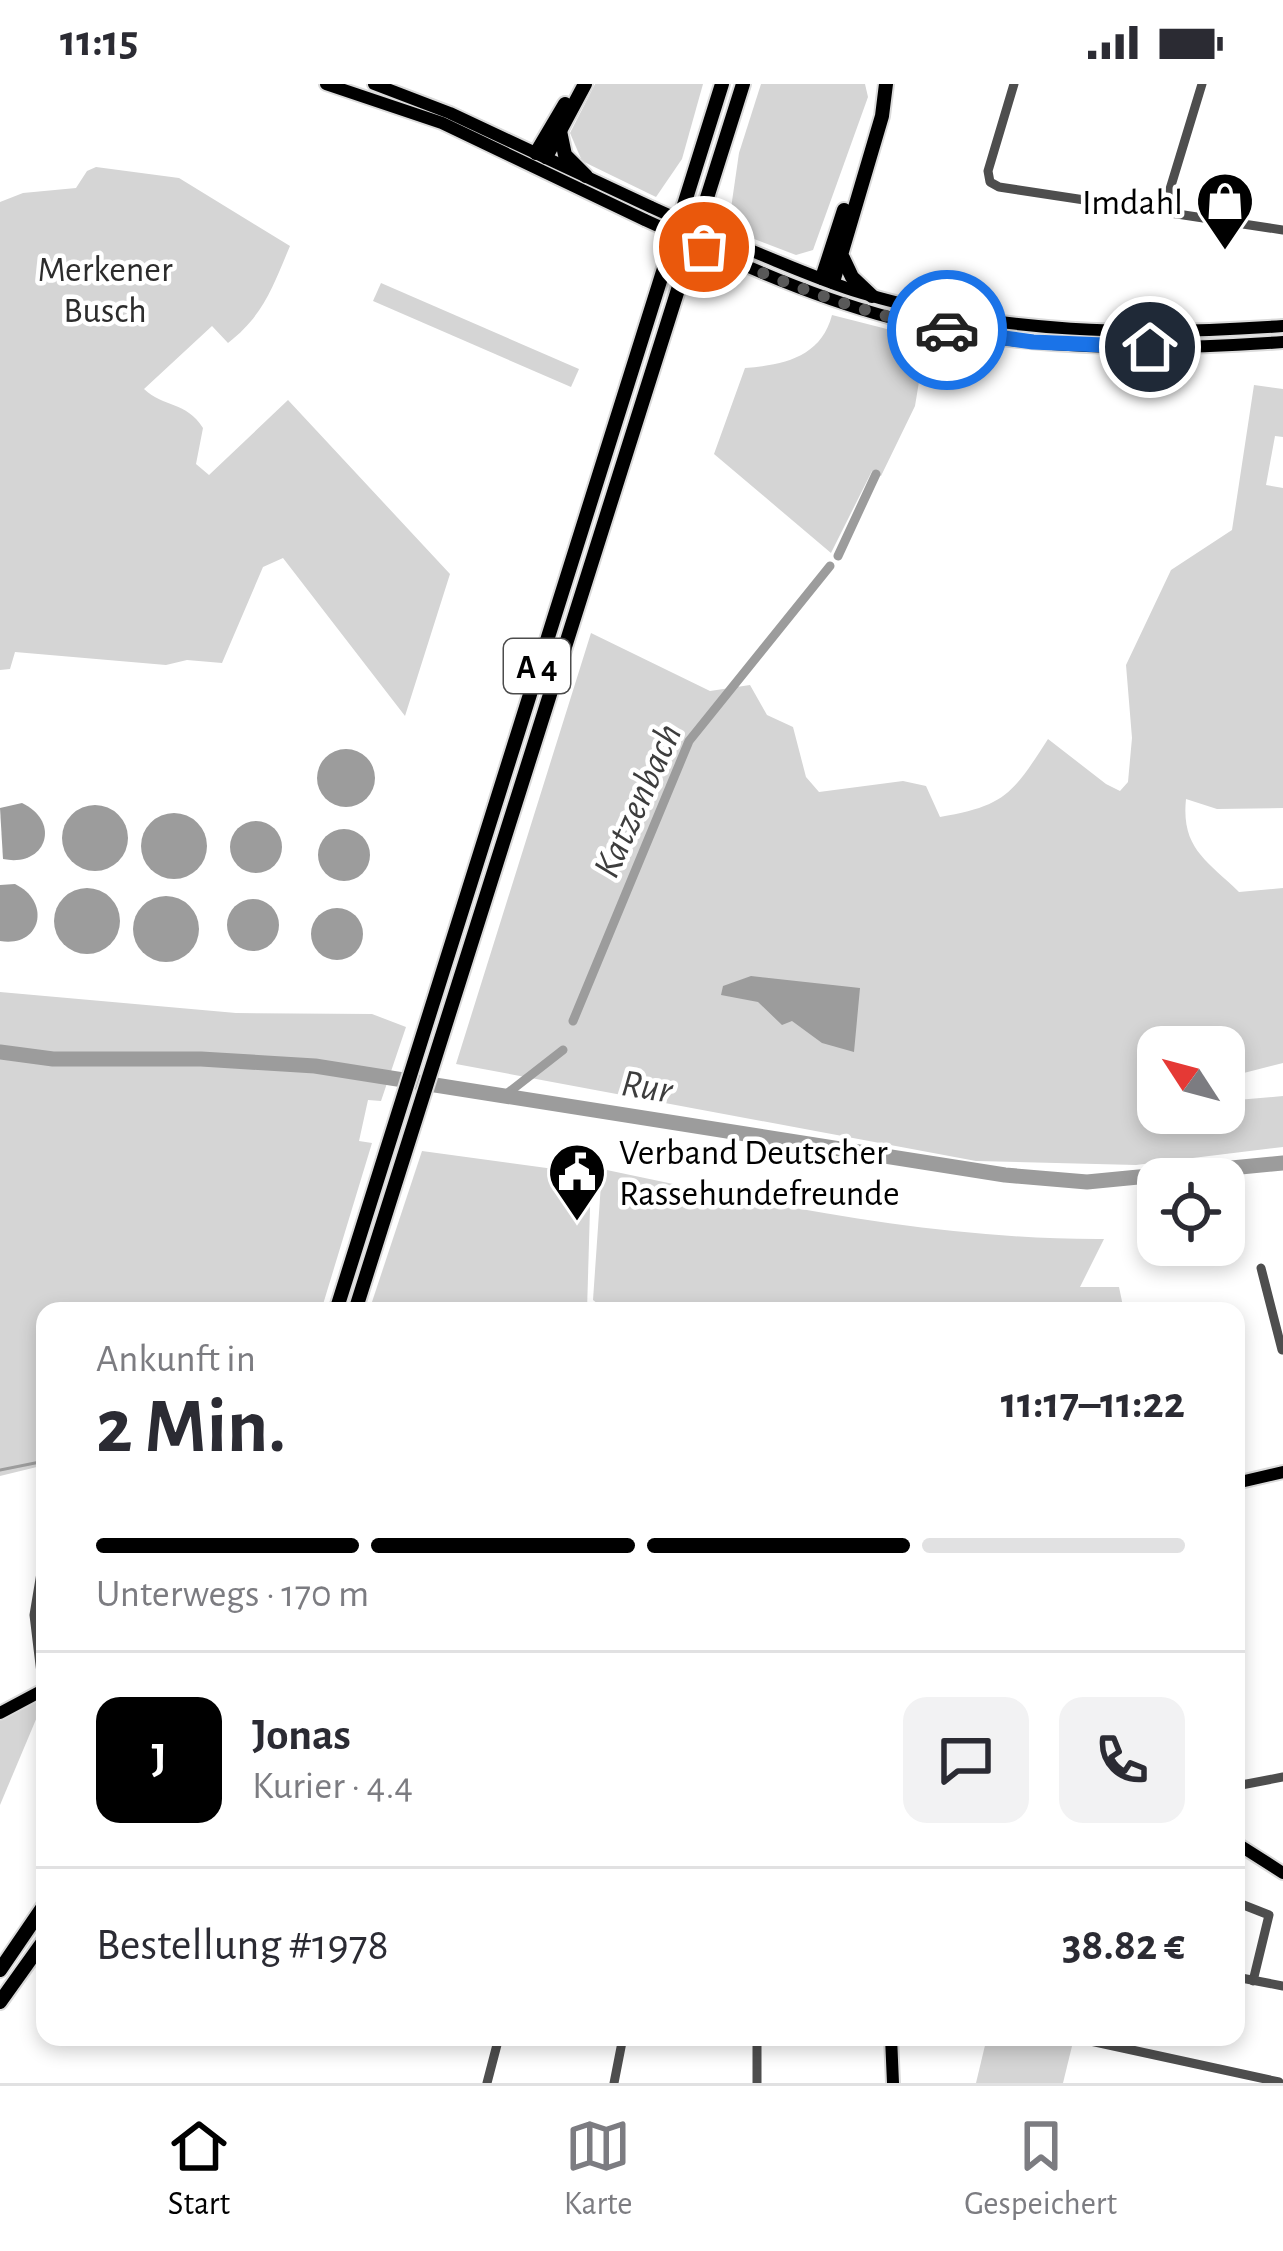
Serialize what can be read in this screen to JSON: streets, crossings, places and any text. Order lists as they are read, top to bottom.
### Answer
{
  "streets": {
    "highway": ["A 4"]
  },
  "water": ["Katzenbach", "Rur"],
  "parks": ["Merkener Busch"],
  "places": {
    "shop": ["Imdahl"],
    "public building": ["Verband Deutscher Rassehundefreunde"]
  },
  "north": "top left",
  "page": {
    "status": "11:15",
    "heading": ["2 Min.", "Ankunft in", "11:17–11:22"],
    "panel": [
      "Jonas",
      "Kurier · 4.4",
      "Bestellung #1978",
      "38.82 €"
    ],
    "bar": "Unterwegs · 170 m",
    "round": "J",
    "tabs": ["Start", "Karte", "Gespeichert"]
  }
}
